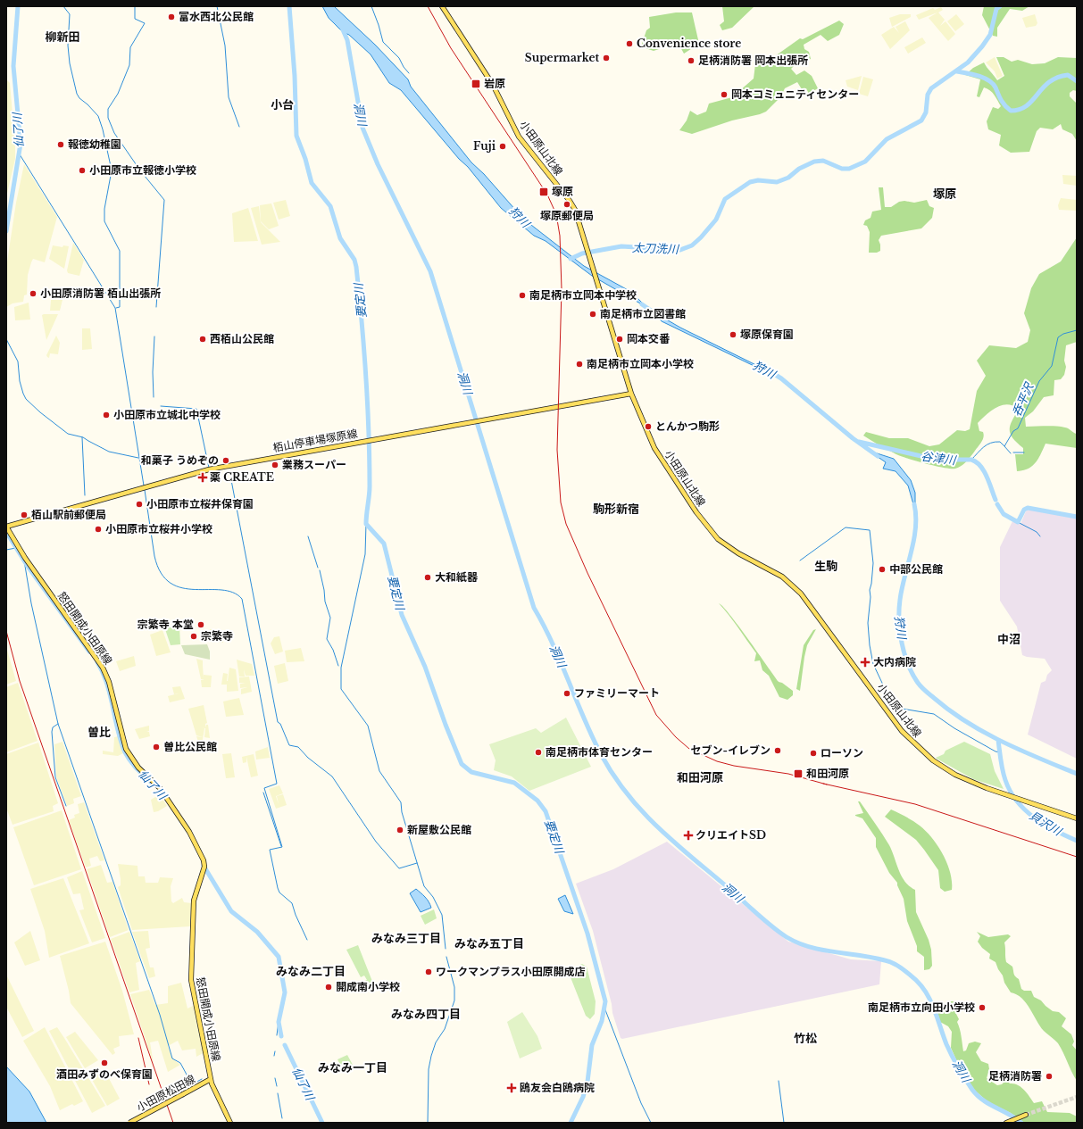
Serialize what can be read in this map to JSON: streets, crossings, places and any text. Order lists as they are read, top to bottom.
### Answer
{
  "streets": {
    "main road": [
      "小田原山北線",
      "栢山停車場塚原線",
      "怒田開成小田原線",
      "小田原松田線"
    ]
  },
  "crossings": [
    ["小田原山北線", "栢山停車場塚原線"],
    ["栢山停車場塚原線", "怒田開成小田原線"],
    ["怒田開成小田原線", "小田原松田線"]
  ],
  "districts": [
    "柳新田",
    "小台",
    "塚原",
    "駒形新宿",
    "生駒",
    "中沼",
    "曽比",
    "和田河原",
    "みなみ三丁目",
    "みなみ五丁目",
    "みなみ二丁目",
    "みなみ四丁目",
    "竹松",
    "みなみ一丁目"
  ],
  "water": [
    "洞川",
    "仙了川",
    "狩川",
    "太刀洗川",
    "要定川",
    "呑平沢",
    "谷津川",
    "貝沢川"
  ],
  "places": {
    "other": [
      "富水西北公民館",
      "Convenience store",
      "Supermarket",
      "足柄消防署 岡本出張所",
      "岡本コミュニティセンター",
      "報徳幼稚園",
      "Fuji",
      "小田原市立報徳小学校",
      "塚原郵便局",
      "小田原消防署 栢山出張所",
      "南足柄市立岡本中学校",
      "南足柄市立図書館",
      "塚原保育園",
      "西栢山公民館",
      "岡本交番",
      "南足柄市立岡本小学校",
      "小田原市立城北中学校",
      "とんかつ駒形",
      "和菓子 うめぞの",
      "業務スーパー",
      "小田原市立桜井保育園",
      "栢山駅前郵便局",
      "小田原市立桜井小学校",
      "中部公民館",
      "大和紙器",
      "宗繁寺 本堂",
      "宗繁寺",
      "ファミリーマート",
      "曽比公民館",
      "セブン-イレブン",
      "南足柄市体育センター",
      "ローソン",
      "新屋敷公民館",
      "ワークマンプラス小田原開成店",
      "開成南小学校",
      "南足柄市立向田小学校",
      "酒田みずのべ保育園",
      "足柄消防署"
    ],
    "transit": ["岩原", "塚原", "和田河原"],
    "health": [
      "薬 CREATE",
      "大内病院",
      "クリエイトSD",
      "鴎友会白鴎病院"
    ]
  }
}
